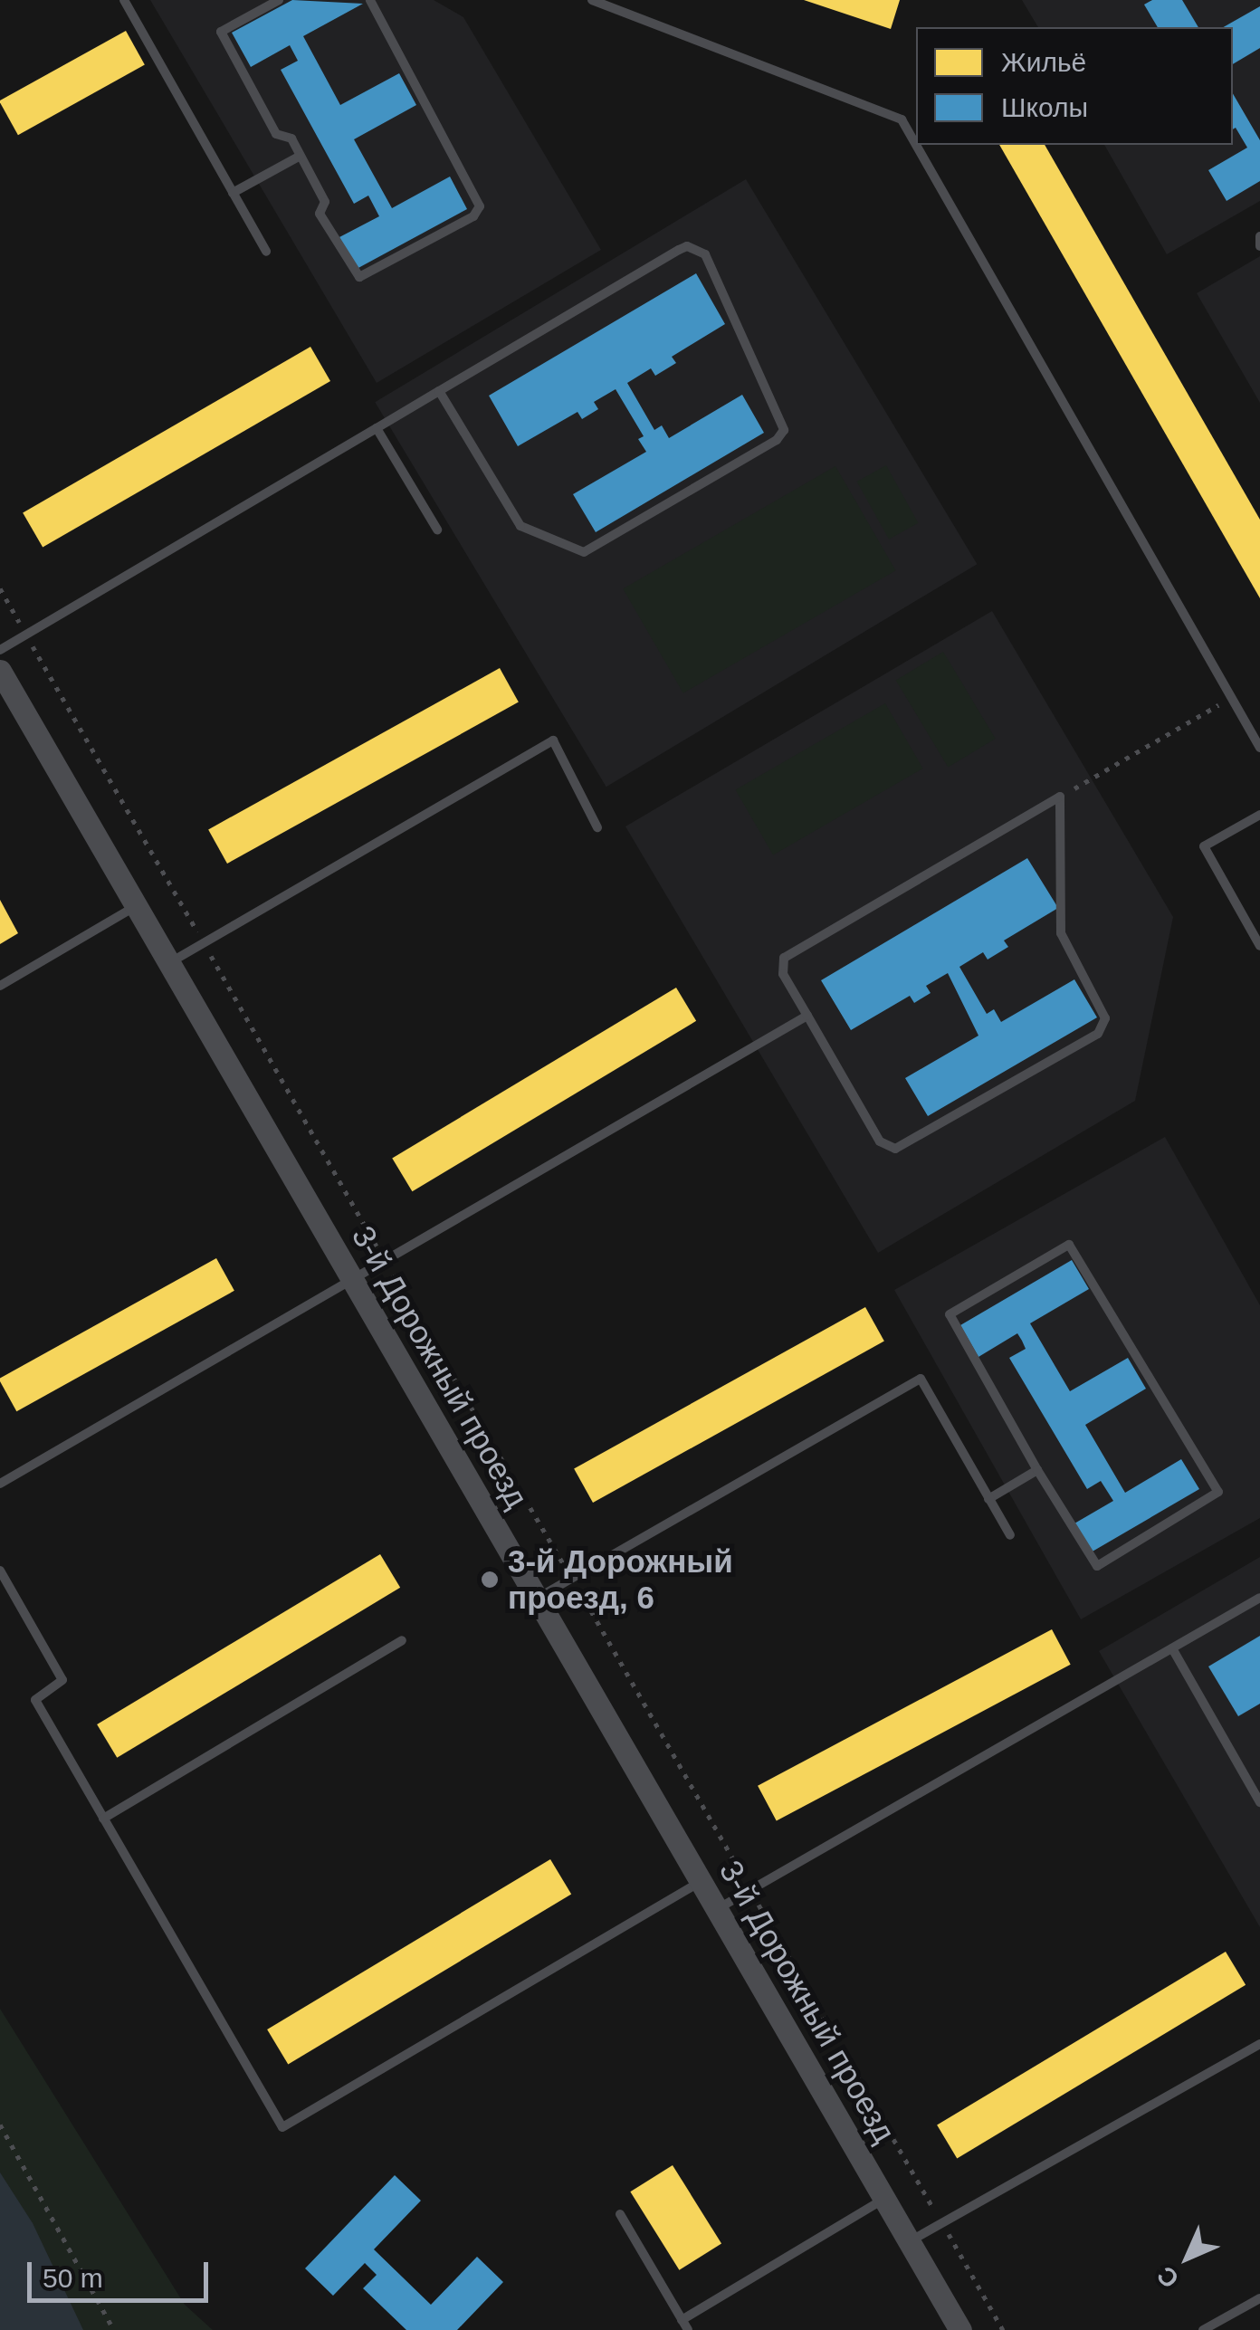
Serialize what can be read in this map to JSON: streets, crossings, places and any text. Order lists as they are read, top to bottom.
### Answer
{
  "streets": {
    "street": ["3-й Дорожный проезд"]
  },
  "places": ["3-й Дорожный проезд, 6"],
  "legend": ["Жильё", "Школы"],
  "scale_bar": "50 m",
  "north": "bottom left"
}
